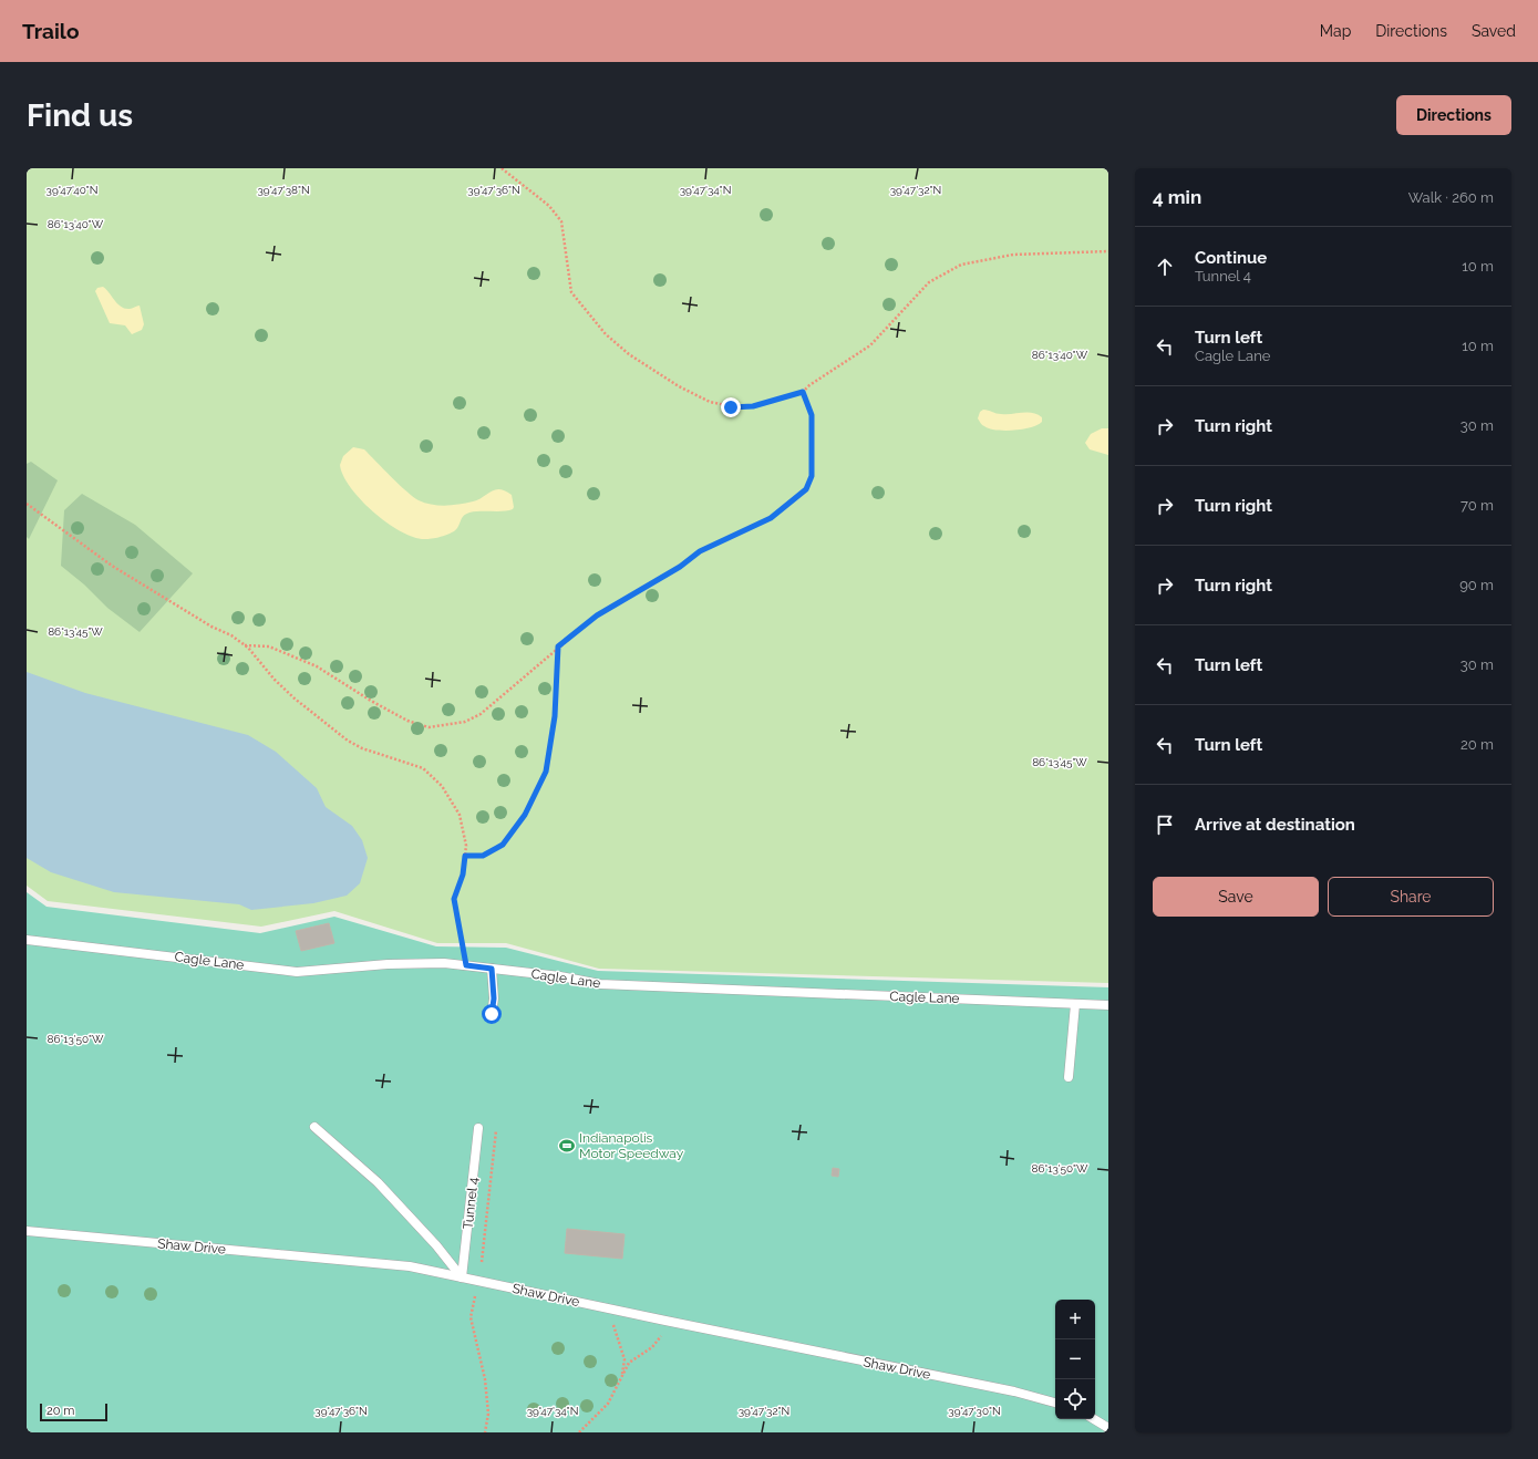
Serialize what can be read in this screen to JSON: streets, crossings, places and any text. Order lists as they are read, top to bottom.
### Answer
{
  "streets": {
    "lane": ["Cagle Lane", "Tunnel 4", "Shaw Drive"]
  },
  "crossings": [
    ["Tunnel 4", "Shaw Drive"]
  ],
  "places": {
    "sports": ["Indianapolis Motor Speedway"]
  },
  "scale_bar": "20 m",
  "page": {
    "header": "Trailo",
    "nav": ["Map", "Directions", "Saved"],
    "buttons": [
      "Directions",
      ["Save", "Share"]
    ],
    "title": "Find us",
    "heading": ["4 min", "Walk · 260 m"],
    "list": [
      ["Continue", "Tunnel 4", "10 m"],
      ["Turn left", "Cagle Lane", "10 m"],
      ["Turn right", "30 m"],
      ["Turn right", "70 m"],
      ["Turn right", "90 m"],
      ["Turn left", "30 m"],
      ["Turn left", "20 m"],
      "Arrive at destination"
    ],
    "map_buttons": ["+", "−"],
    "scale": "20 m"
  },
  "coordinates": [
    "39°47'40\"N",
    "39°47'38\"N",
    "39°47'36\"N",
    "39°47'34\"N",
    "39°47'32\"N",
    "86°13'40\"W",
    "86°13'45\"W",
    "86°13'50\"W",
    "39°47'30\"N"
  ]
}
